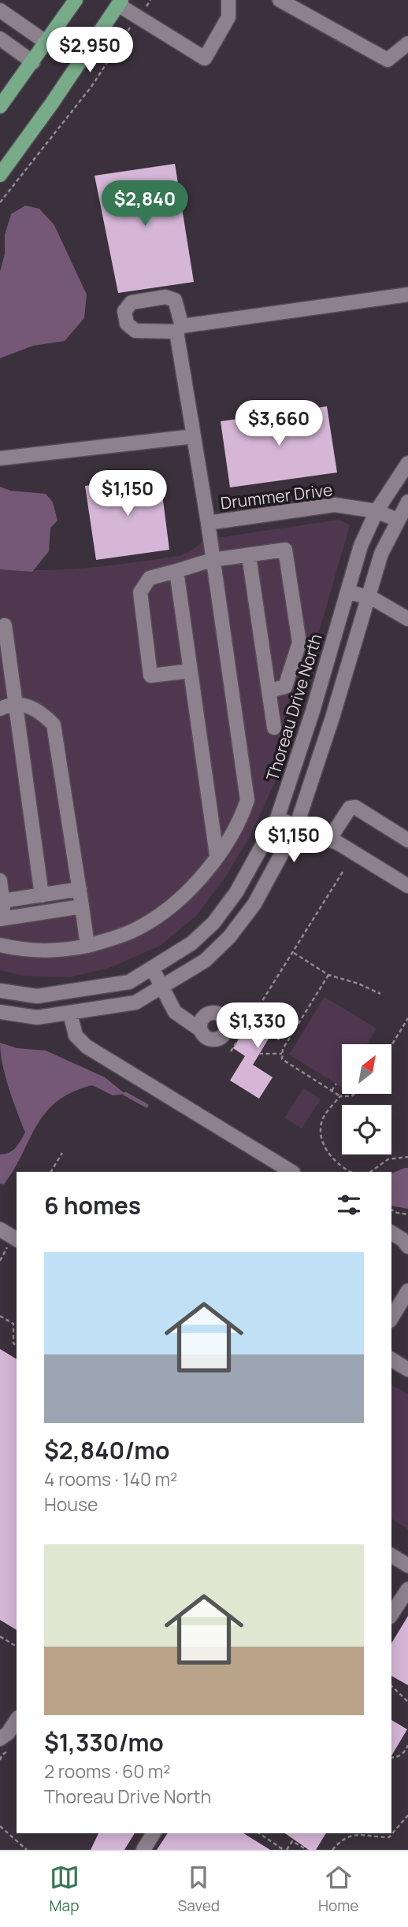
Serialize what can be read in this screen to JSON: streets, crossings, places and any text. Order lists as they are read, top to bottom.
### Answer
{
  "streets": {
    "street": ["Drummer Drive", "Thoreau Drive North"]
  },
  "crossings": [
    ["Drummer Drive", "Thoreau Drive North"]
  ],
  "north": "top right",
  "page": {
    "price": [
      "$2,950",
      "$2,840",
      "$3,660",
      "$1,150",
      "$1,150",
      "$1,330"
    ],
    "heading": "6 homes",
    "list": [
      {
        "name": "$2,840/mo",
        "note": "4 rooms · 140 m² · House"
      },
      {
        "name": "$1,330/mo",
        "note": "2 rooms · 60 m² · Thoreau Drive North"
      }
    ],
    "tabs": ["Map", "Saved", "Home"]
  }
}
